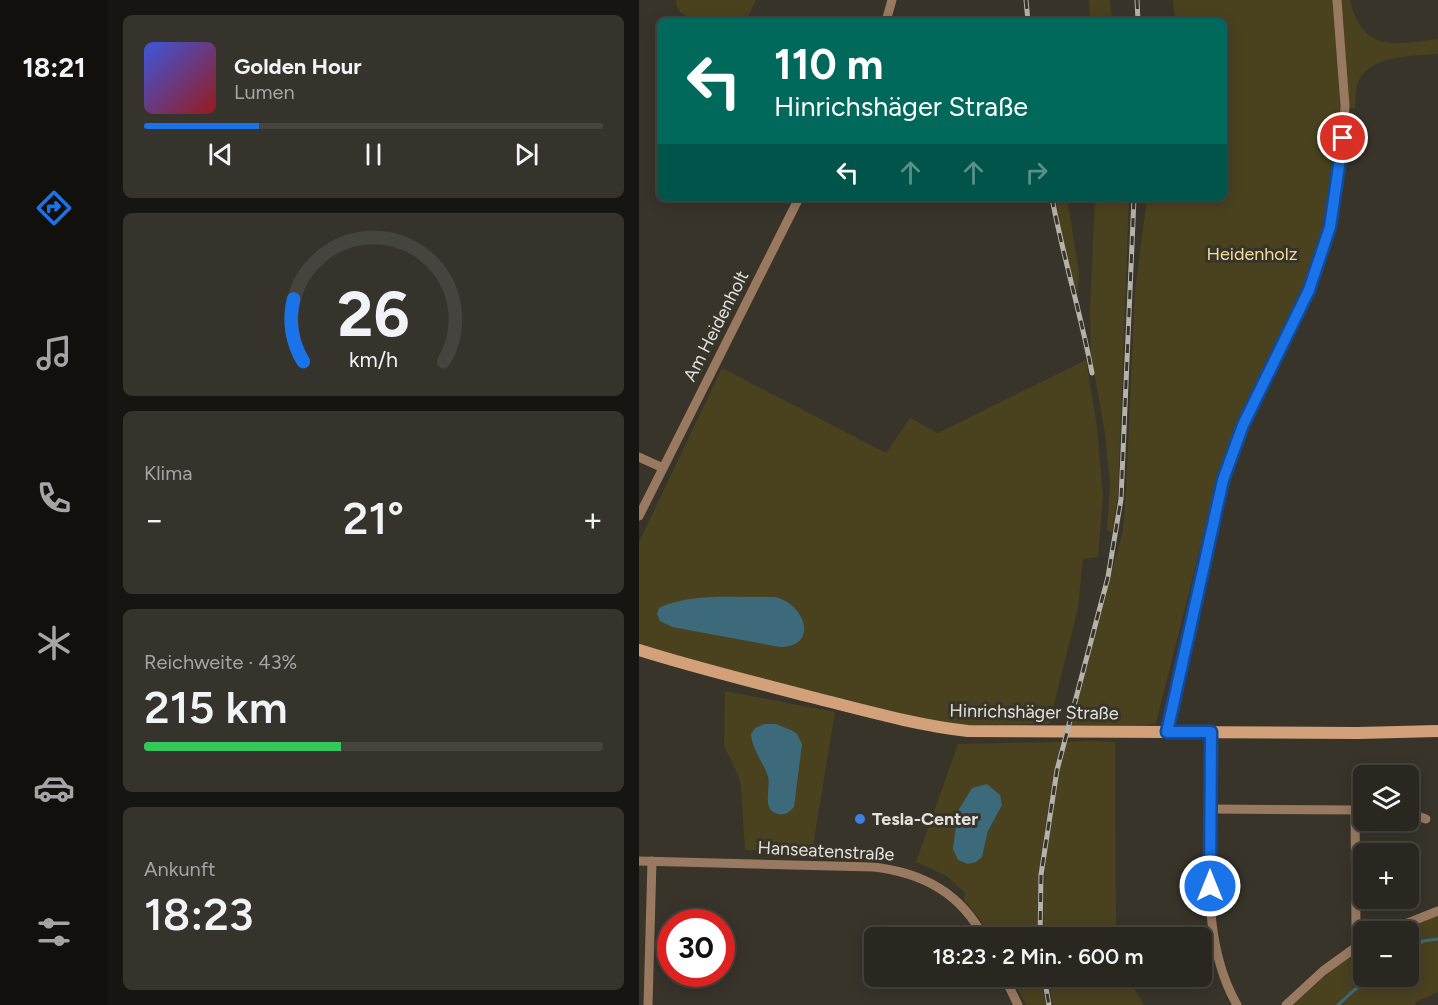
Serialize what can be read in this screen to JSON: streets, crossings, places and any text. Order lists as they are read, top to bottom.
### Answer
{
  "streets": {
    "main road": ["Hinrichshäger Straße"],
    "street": ["Am Heidenholt", "Hanseatenstraße"]
  },
  "parks": ["Heidenholz"],
  "places": ["Tesla-Center"],
  "page": {
    "tabs": "18:21",
    "turn": ["110 m", "Hinrichshäger Straße"],
    "song": ["Golden Hour", "Lumen"],
    "tile": [
      "Klima",
      ["Reichweite · 43%", "215 km"],
      ["Ankunft", "18:23"]
    ],
    "heat": ["−", "21°", "+"],
    "map_buttons": ["+", "−"],
    "limit": "30",
    "trip": "18:23 · 2 Min. · 600 m",
    "gauge": ["26", "km/h"]
  }
}
